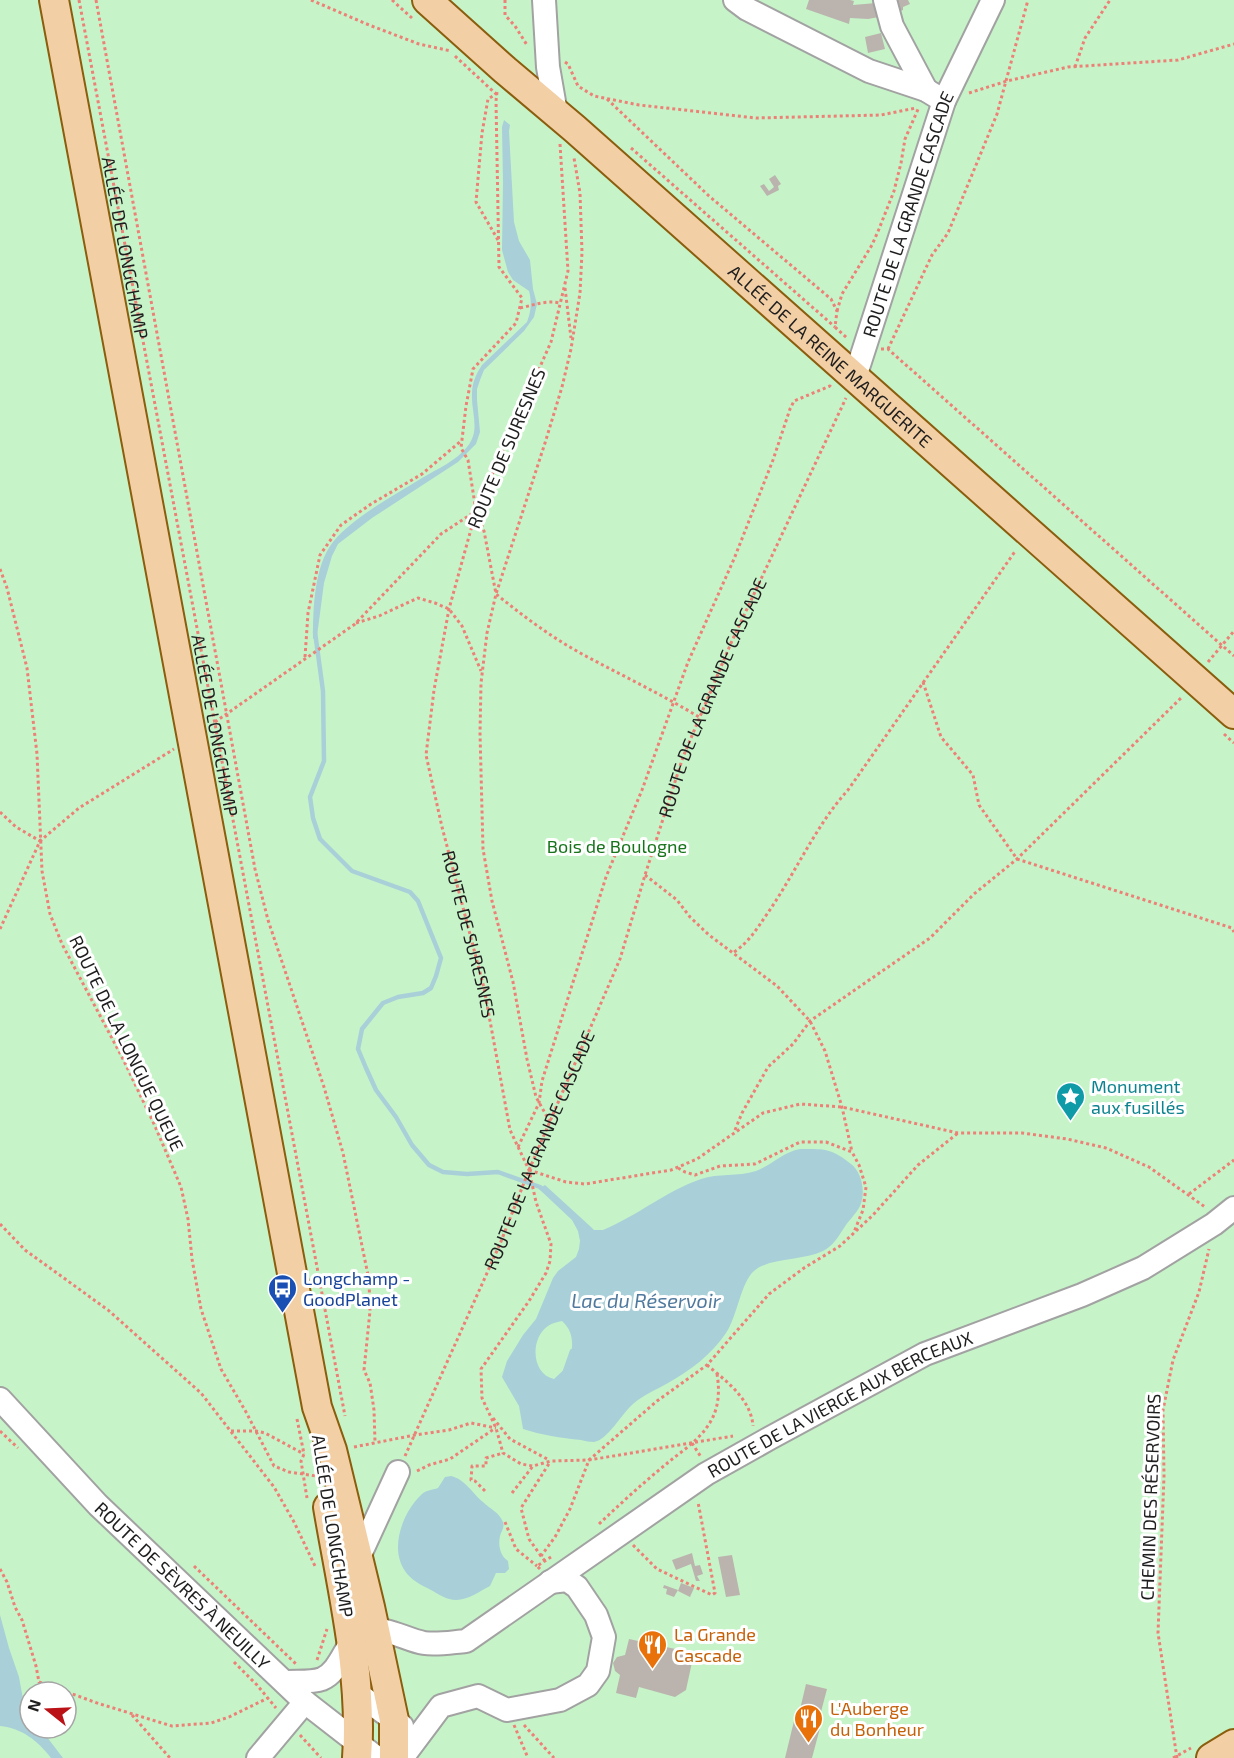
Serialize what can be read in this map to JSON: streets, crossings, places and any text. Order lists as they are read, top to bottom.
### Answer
{
  "streets": {
    "main road": ["ALLÉE DE LONGCHAMP", "ALLÉE DE LA REINE MARGUERITE"],
    "street": ["ROUTE DE LA GRANDE CASCADE", "ROUTE DE LA VIERGE AUX BERCEAUX", "ROUTE DE SÈVRES À NEUILLY"],
    "path": ["ROUTE DE SURESNES", "ROUTE DE LA LONGUE QUEUE", "CHEMIN DES RÉSERVOIRS"]
  },
  "crossings": [
    ["ROUTE DE LA GRANDE CASCADE", "ALLÉE DE LA REINE MARGUERITE"],
    ["ROUTE DE LA GRANDE CASCADE", "ROUTE DE SURESNES"],
    ["ALLÉE DE LONGCHAMP", "ROUTE DE LA LONGUE QUEUE"],
    ["ALLÉE DE LONGCHAMP", "ROUTE DE LA VIERGE AUX BERCEAUX"],
    ["ALLÉE DE LA REINE MARGUERITE", "ROUTE DE SURESNES"],
    ["ROUTE DE LA VIERGE AUX BERCEAUX", "CHEMIN DES RÉSERVOIRS"]
  ],
  "water": ["Lac du Réservoir"],
  "parks": ["Bois de Boulogne"],
  "places": {
    "place": ["Monument aux fusillés"],
    "bus stop": ["Longchamp - GoodPlanet"],
    "restaurant": ["La Grande Cascade", "L'Auberge du Bonheur"]
  },
  "north": "left"
}
